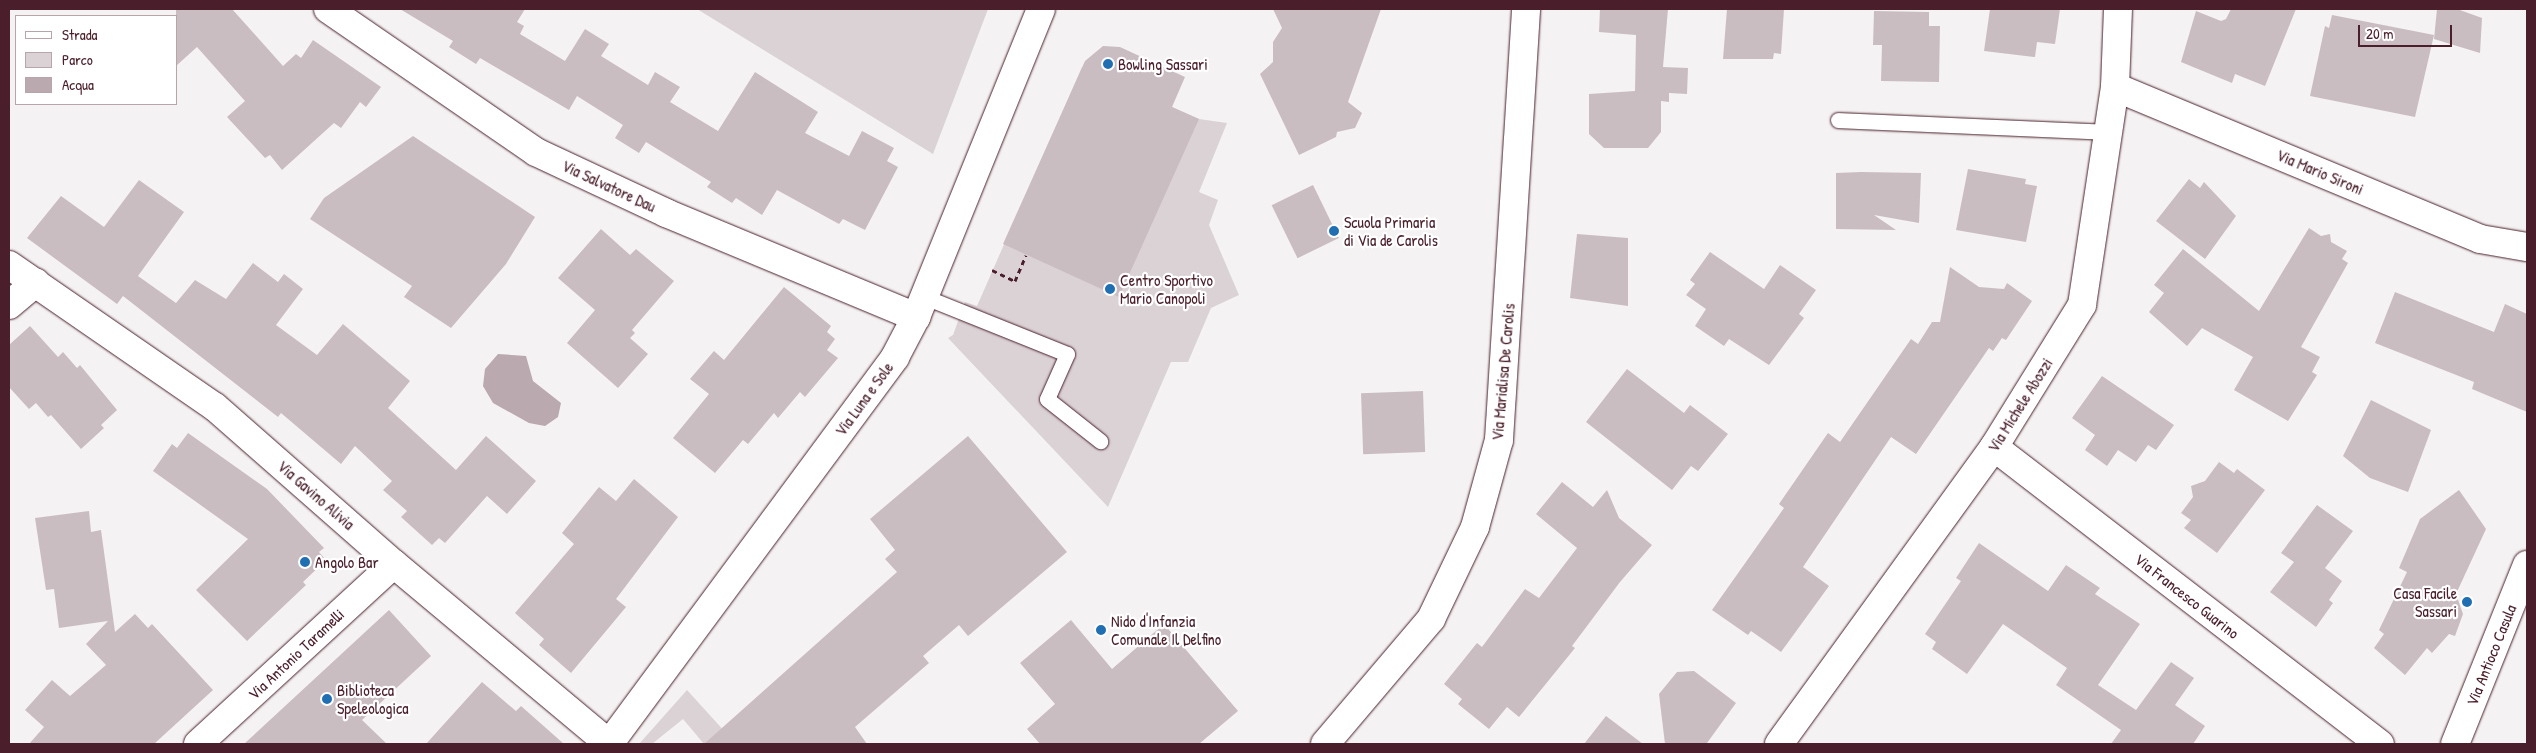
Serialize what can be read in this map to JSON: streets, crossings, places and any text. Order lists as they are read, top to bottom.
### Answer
{
  "streets": {
    "street": [
      "Via Mario Sironi",
      "Via Salvatore Dau",
      "Via Marialisa De Carolis",
      "Via Luna e Sole",
      "Via Michele Abozzi",
      "Via Gavino Alivia",
      "Via Francesco Guarino",
      "Via Antonio Taramelli",
      "Via Antioco Casula"
    ]
  },
  "crossings": [
    ["Via Mario Sironi", "Via Michele Abozzi"],
    ["Via Salvatore Dau", "Via Luna e Sole"],
    ["Via Luna e Sole", "Via Gavino Alivia"],
    ["Via Michele Abozzi", "Via Francesco Guarino"],
    ["Via Gavino Alivia", "Via Antonio Taramelli"]
  ],
  "places": [
    "Bowling Sassari",
    "Scuola Primaria di Via de Carolis",
    "Centro Sportivo Mario Canopoli",
    "Angolo Bar",
    "Casa Facile Sassari",
    "Nido d'Infanzia Comunale Il Delfino",
    "Biblioteca Speleologica"
  ],
  "legend": ["Strada", "Parco", "Acqua"],
  "scale_bar": "20 m"
}
